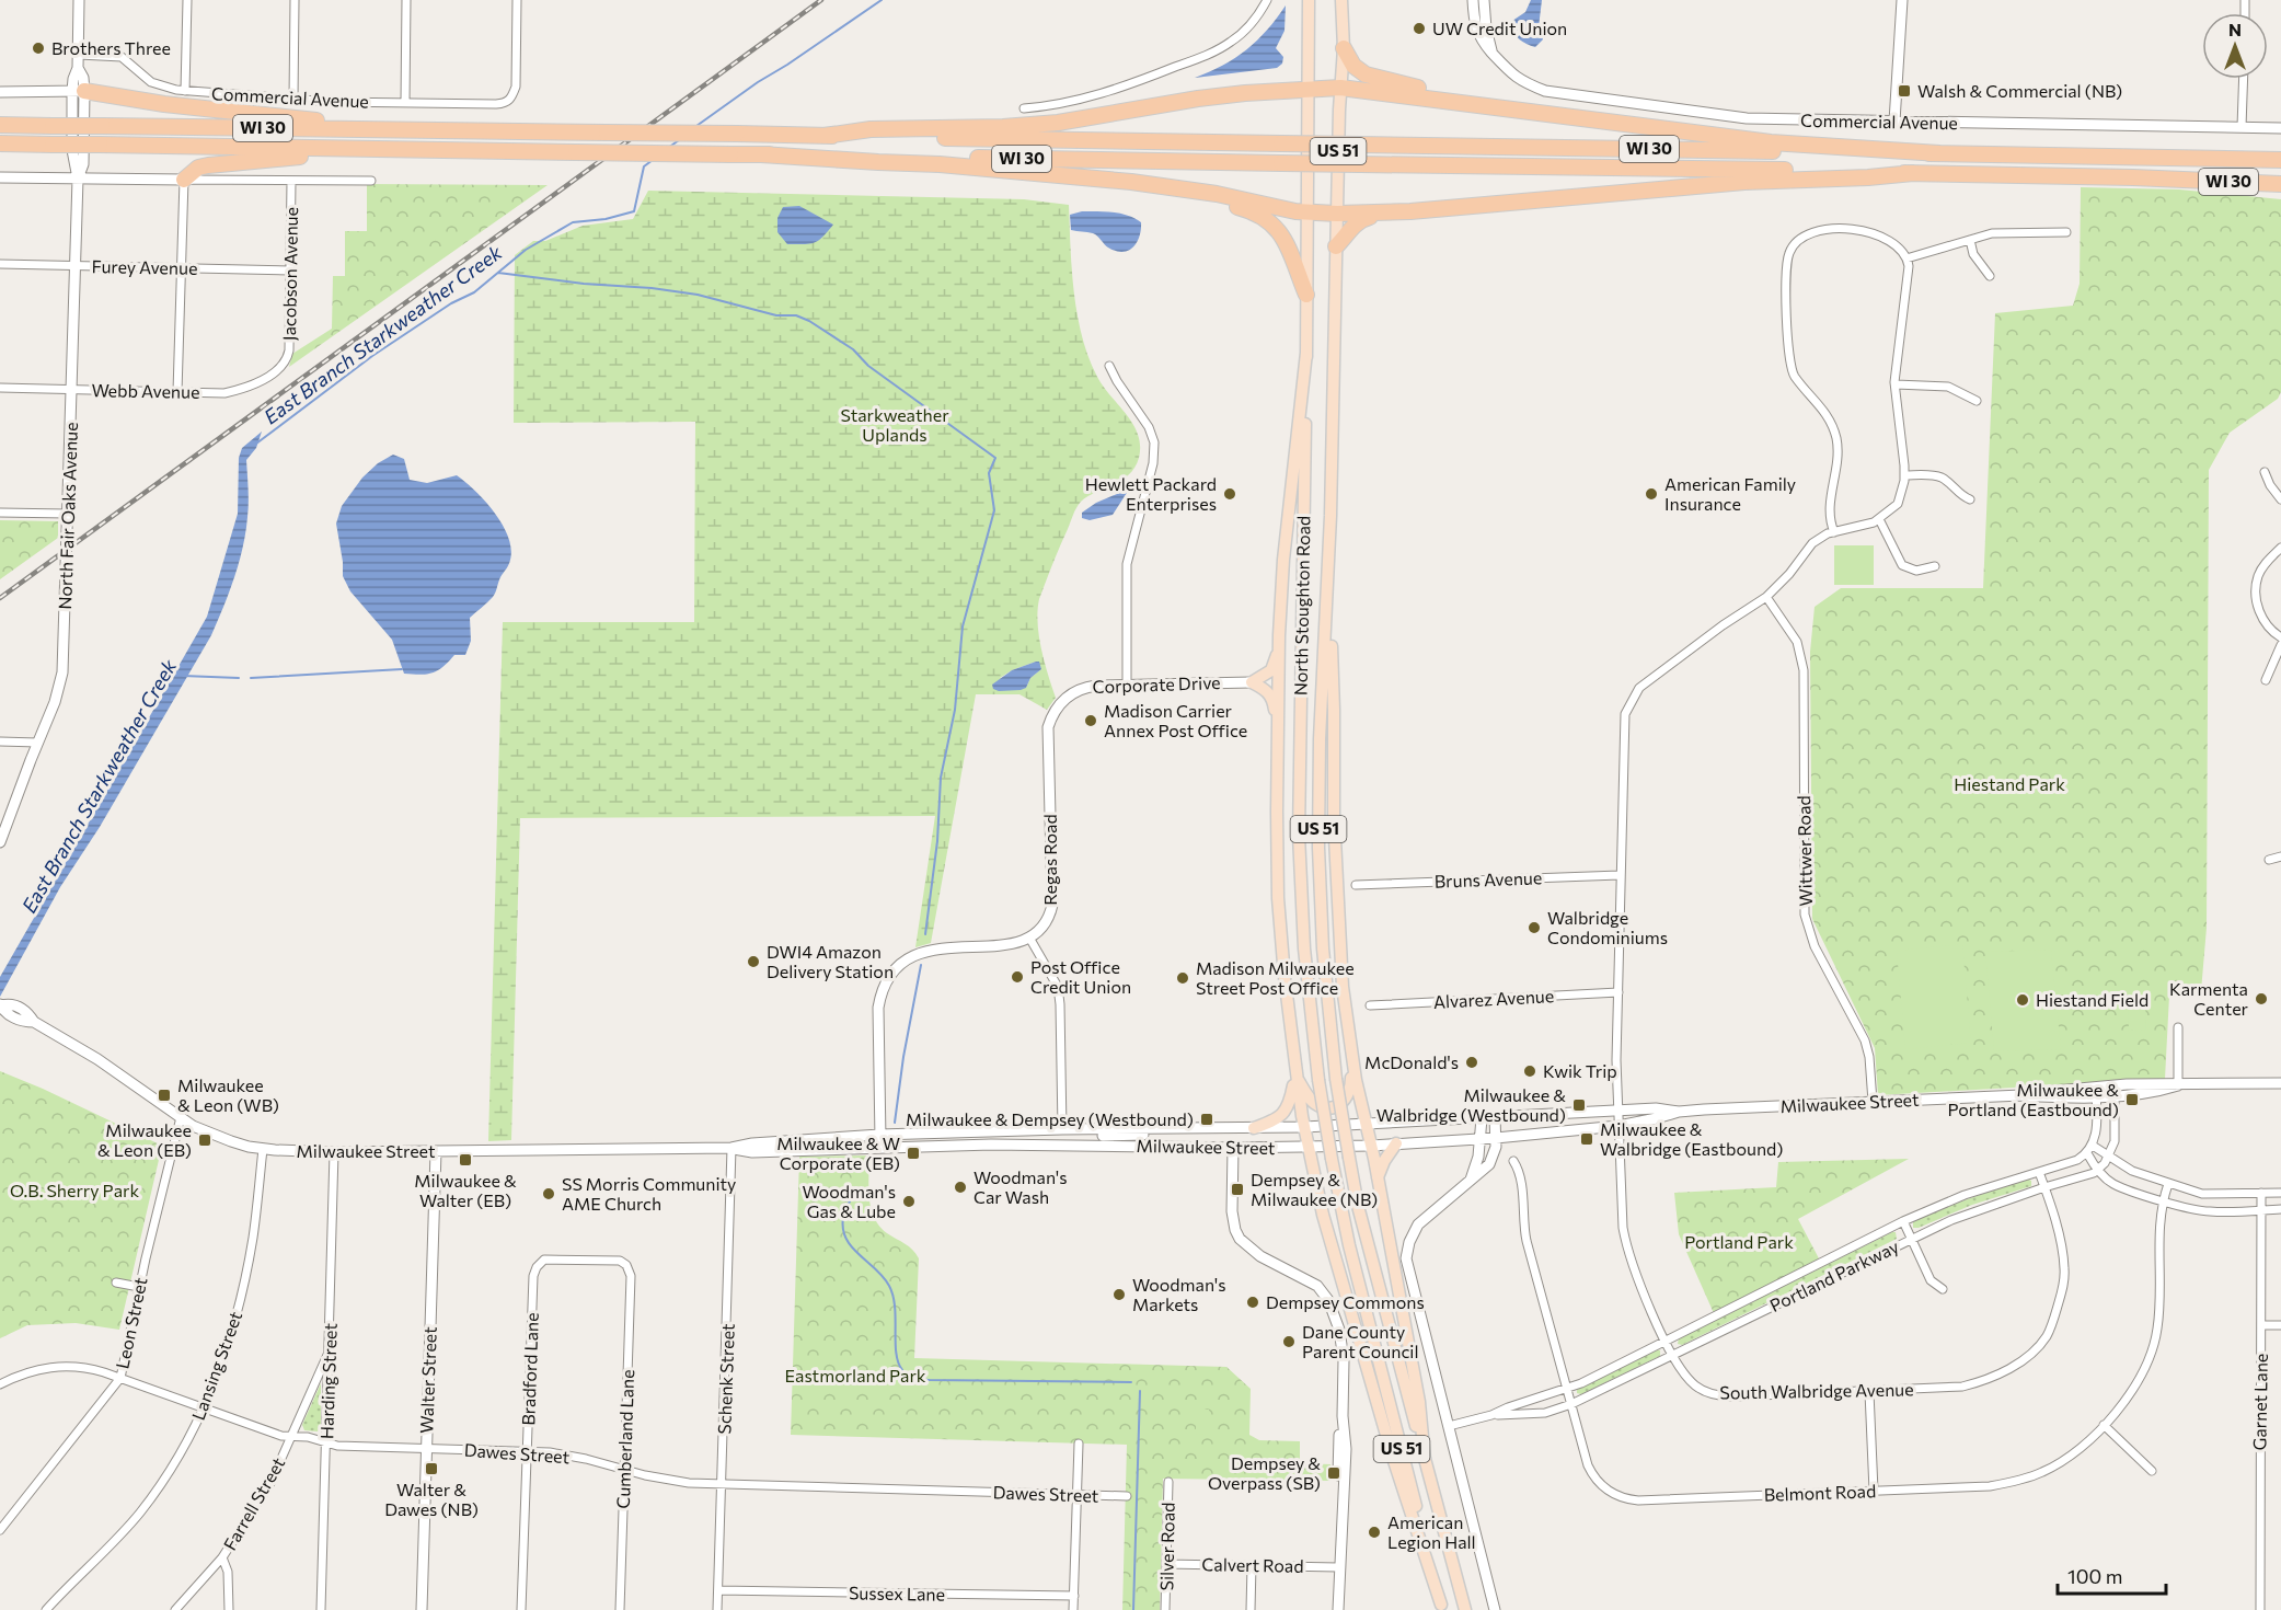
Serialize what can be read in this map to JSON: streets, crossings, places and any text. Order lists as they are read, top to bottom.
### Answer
{
  "streets": {
    "highway": ["WI 30"],
    "main road": ["US 51", "North Stoughton Road"],
    "street": [
      "Commercial Avenue",
      "Furey Avenue",
      "Jacobson Avenue",
      "Webb Avenue",
      "North Fair Oaks Avenue",
      "Corporate Drive",
      "Wittwer Road",
      "Regas Road",
      "Bruns Avenue",
      "Alvarez Avenue",
      "Milwaukee Street",
      "Portland Parkway",
      "Leon Street",
      "Lansing Street",
      "Bradford Lane",
      "Schenk Street",
      "Walter Street",
      "Harding Street",
      "South Walbridge Avenue",
      "Garnet Lane",
      "Cumberland Lane",
      "Dawes Street",
      "Belmont Road",
      "Farrell Street",
      "Silver Road",
      "Calvert Road",
      "Sussex Lane"
    ]
  },
  "crossings": [
    ["Commercial Avenue", "North Fair Oaks Avenue"],
    ["US 51", "North Stoughton Road"],
    ["Furey Avenue", "Jacobson Avenue"],
    ["Furey Avenue", "North Fair Oaks Avenue"],
    ["Jacobson Avenue", "Webb Avenue"],
    ["Webb Avenue", "North Fair Oaks Avenue"],
    ["Corporate Drive", "Regas Road"],
    ["Wittwer Road", "Milwaukee Street"],
    ["Wittwer Road", "South Walbridge Avenue"],
    ["Bruns Avenue", "South Walbridge Avenue"],
    ["Alvarez Avenue", "South Walbridge Avenue"],
    ["Milwaukee Street", "Leon Street"],
    ["Milwaukee Street", "Lansing Street"],
    ["Milwaukee Street", "Schenk Street"],
    ["Milwaukee Street", "Walter Street"],
    ["Milwaukee Street", "Harding Street"],
    ["Milwaukee Street", "South Walbridge Avenue"],
    ["Portland Parkway", "South Walbridge Avenue"],
    ["Portland Parkway", "Belmont Road"],
    ["Leon Street", "Dawes Street"],
    ["Lansing Street", "Dawes Street"],
    ["Bradford Lane", "Cumberland Lane"],
    ["Bradford Lane", "Dawes Street"],
    ["Schenk Street", "Dawes Street"],
    ["Schenk Street", "Sussex Lane"],
    ["Walter Street", "Dawes Street"],
    ["Harding Street", "Dawes Street"],
    ["Harding Street", "Farrell Street"],
    ["Cumberland Lane", "Dawes Street"],
    ["Dawes Street", "Farrell Street"],
    ["Silver Road", "Calvert Road"]
  ],
  "water": ["East Branch Starkweather Creek"],
  "parks": [
    "Starkweather Uplands",
    "Hiestand Park",
    "O.B. Sherry Park",
    "Portland Park",
    "Eastmorland Park"
  ],
  "places": {
    "other": [
      "UW Credit Union",
      "Brothers Three",
      "Hewlett Packard Enterprises",
      "American Family Insurance",
      "Madison Carrier Annex Post Office",
      "Walbridge Condominiums",
      "DWI4 Amazon Delivery Station",
      "Post Office Credit Union",
      "Madison Milwaukee Street Post Office",
      "Karmenta Center",
      "Hiestand Field",
      "McDonald's",
      "Kwik Trip",
      "Woodman's Car Wash",
      "SS Morris Community AME Church",
      "Woodman's Gas & Lube",
      "Woodman's Markets",
      "Dempsey Commons",
      "Dane County Parent Council",
      "American Legion Hall"
    ],
    "transit": [
      "Walsh & Commercial (NB)",
      "Milwaukee & Leon (WB)",
      "Milwaukee & Portland (Eastbound)",
      "Milwaukee & Walbridge (Westbound)",
      "Milwaukee & Dempsey (Westbound)",
      "Milwaukee & Walbridge (Eastbound)",
      "Milwaukee & Leon (EB)",
      "Milwaukee & W Corporate (EB)",
      "Milwaukee & Walter (EB)",
      "Dempsey & Milwaukee (NB)",
      "Walter & Dawes (NB)",
      "Dempsey & Overpass (SB)"
    ]
  },
  "scale_bar": "100 m",
  "north": "top"
}
